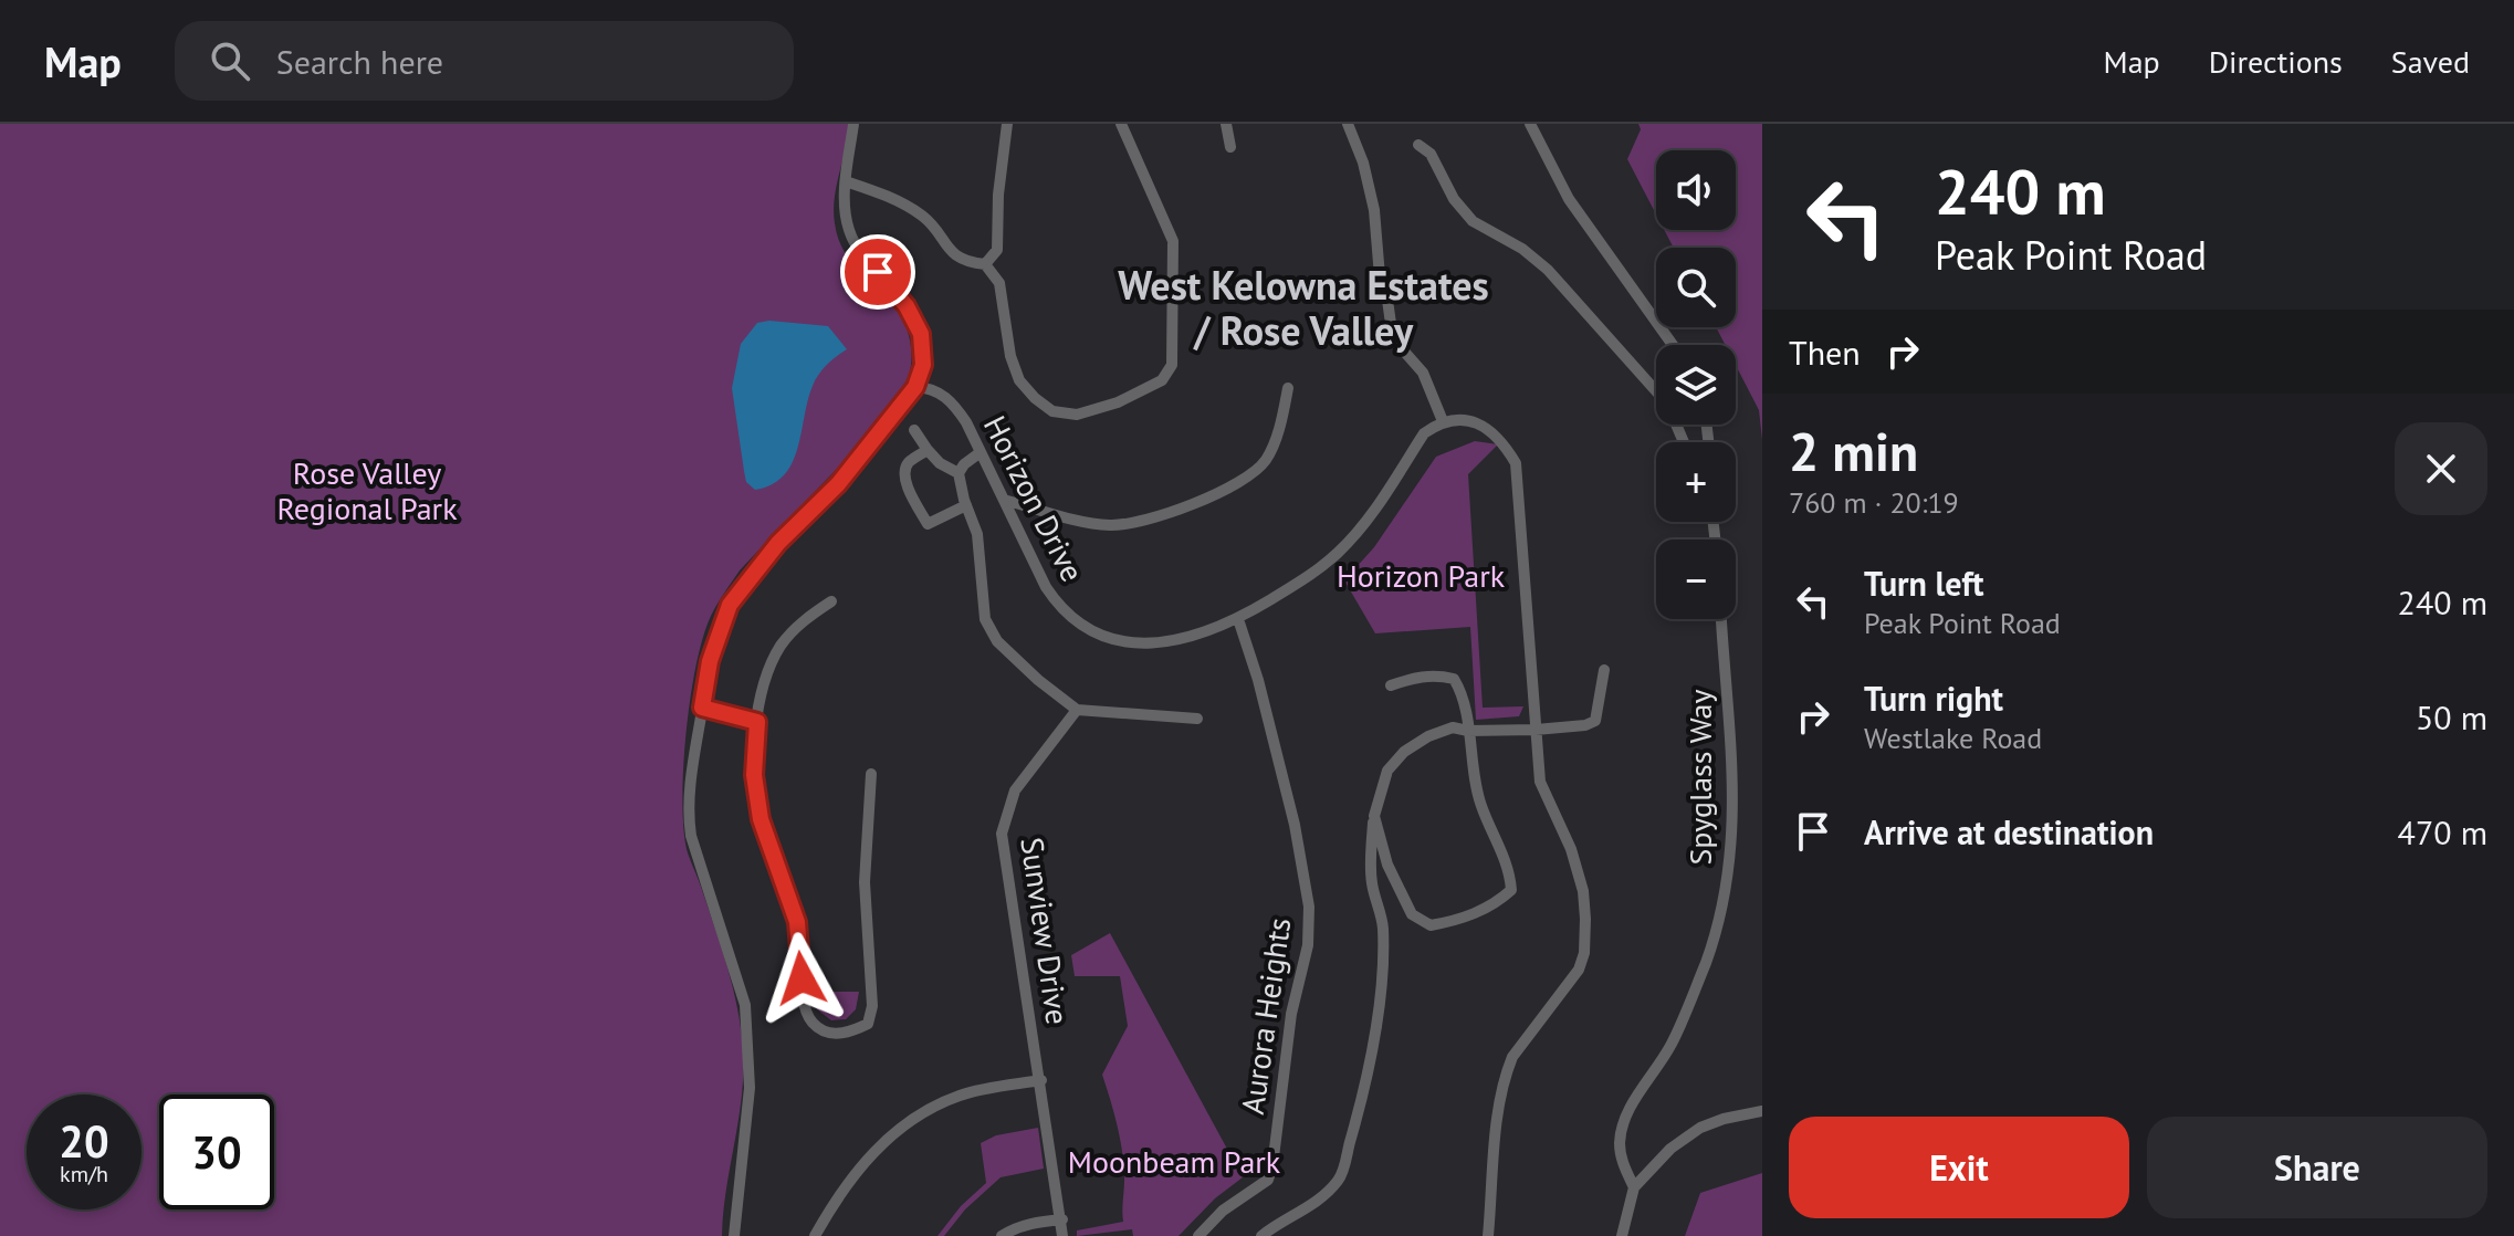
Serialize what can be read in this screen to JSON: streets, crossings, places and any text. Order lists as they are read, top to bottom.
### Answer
{
  "streets": {
    "street": [
      "Horizon Drive",
      "Spyglass Way",
      "Sunview Drive",
      "Aurora Heights"
    ]
  },
  "crossings": [
    ["Horizon Drive", "Aurora Heights"]
  ],
  "districts": ["West Kelowna Estates / Rose Valley"],
  "parks": ["Rose Valley Regional Park", "Horizon Park", "Moonbeam Park"],
  "page": {
    "header": "Map",
    "search": "Search here",
    "nav": ["Map", "Directions", "Saved"],
    "turn": ["240 m", "Peak Point Road"],
    "map_buttons": ["+", "−"],
    "then": "Then",
    "heading": ["2 min", "760 m · 20:19"],
    "list": [
      {
        "name": "Turn left",
        "note": "Peak Point Road",
        "value": "240 m"
      },
      {
        "name": "Turn right",
        "note": "Westlake Road",
        "value": "50 m"
      },
      {
        "name": "Arrive at destination",
        "value": "470 m"
      }
    ],
    "speed": "20 km/h",
    "limit": "30",
    "buttons": ["Exit", "Share"]
  }
}
